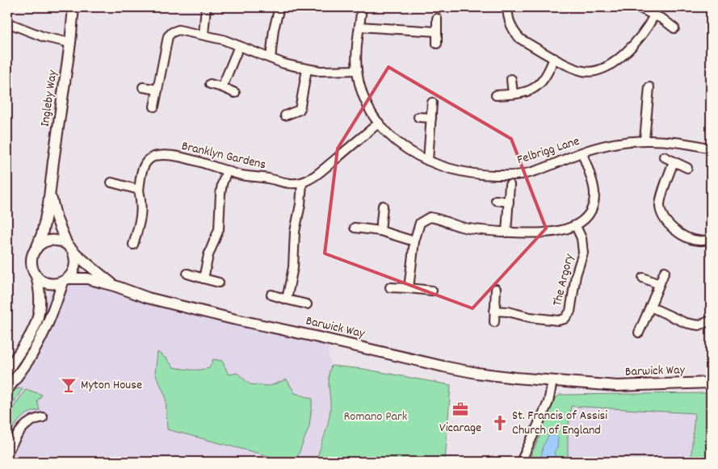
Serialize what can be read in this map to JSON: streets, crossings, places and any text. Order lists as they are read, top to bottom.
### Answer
{
  "streets": {
    "street": [
      "Ingleby Way",
      "Felbrigg Lane",
      "Branklyn Gardens",
      "The Argory",
      "Barwick Way"
    ]
  },
  "crossings": [
    ["Ingleby Way", "Barwick Way"]
  ],
  "parks": ["Romano Park"],
  "places": {
    "bar": ["Myton House"],
    "office": ["Vicarage"],
    "church": ["St. Francis of Assisi Church of England"]
  }
}
